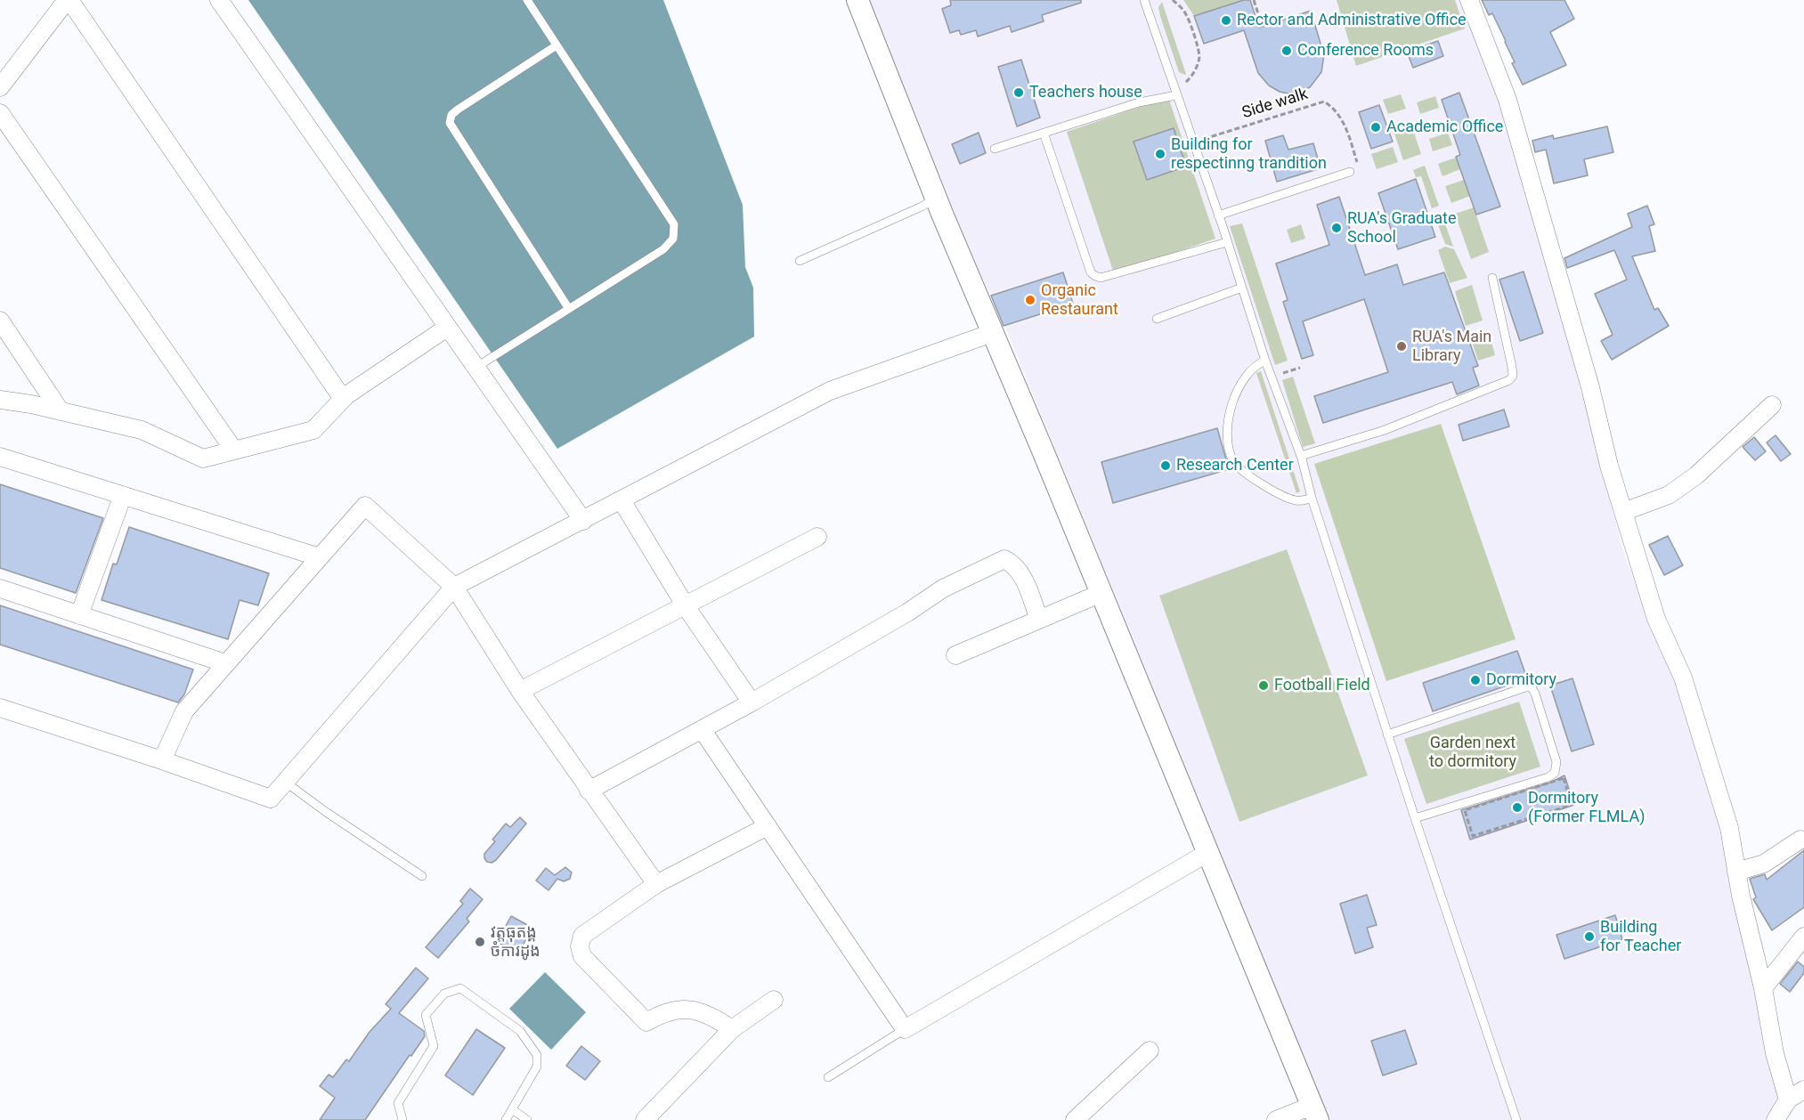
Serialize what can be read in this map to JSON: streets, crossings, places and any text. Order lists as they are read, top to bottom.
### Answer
{
  "streets": {
    "path": ["Side walk"]
  },
  "parks": ["Garden next to dormitory"],
  "places": [
    "Rector and Administrative Office",
    "Conference Rooms",
    "Teachers house",
    "Academic Office",
    "Building for respectinng trandition",
    "RUA's Graduate School",
    "Organic Restaurant",
    "RUA's Main Library",
    "Research Center",
    "Dormitory",
    "Football Field",
    "Dormitory (Former FLMLA)",
    "Building for Teacher",
    "វត្តធុតង្គ ចំការដូង"
  ]
}
